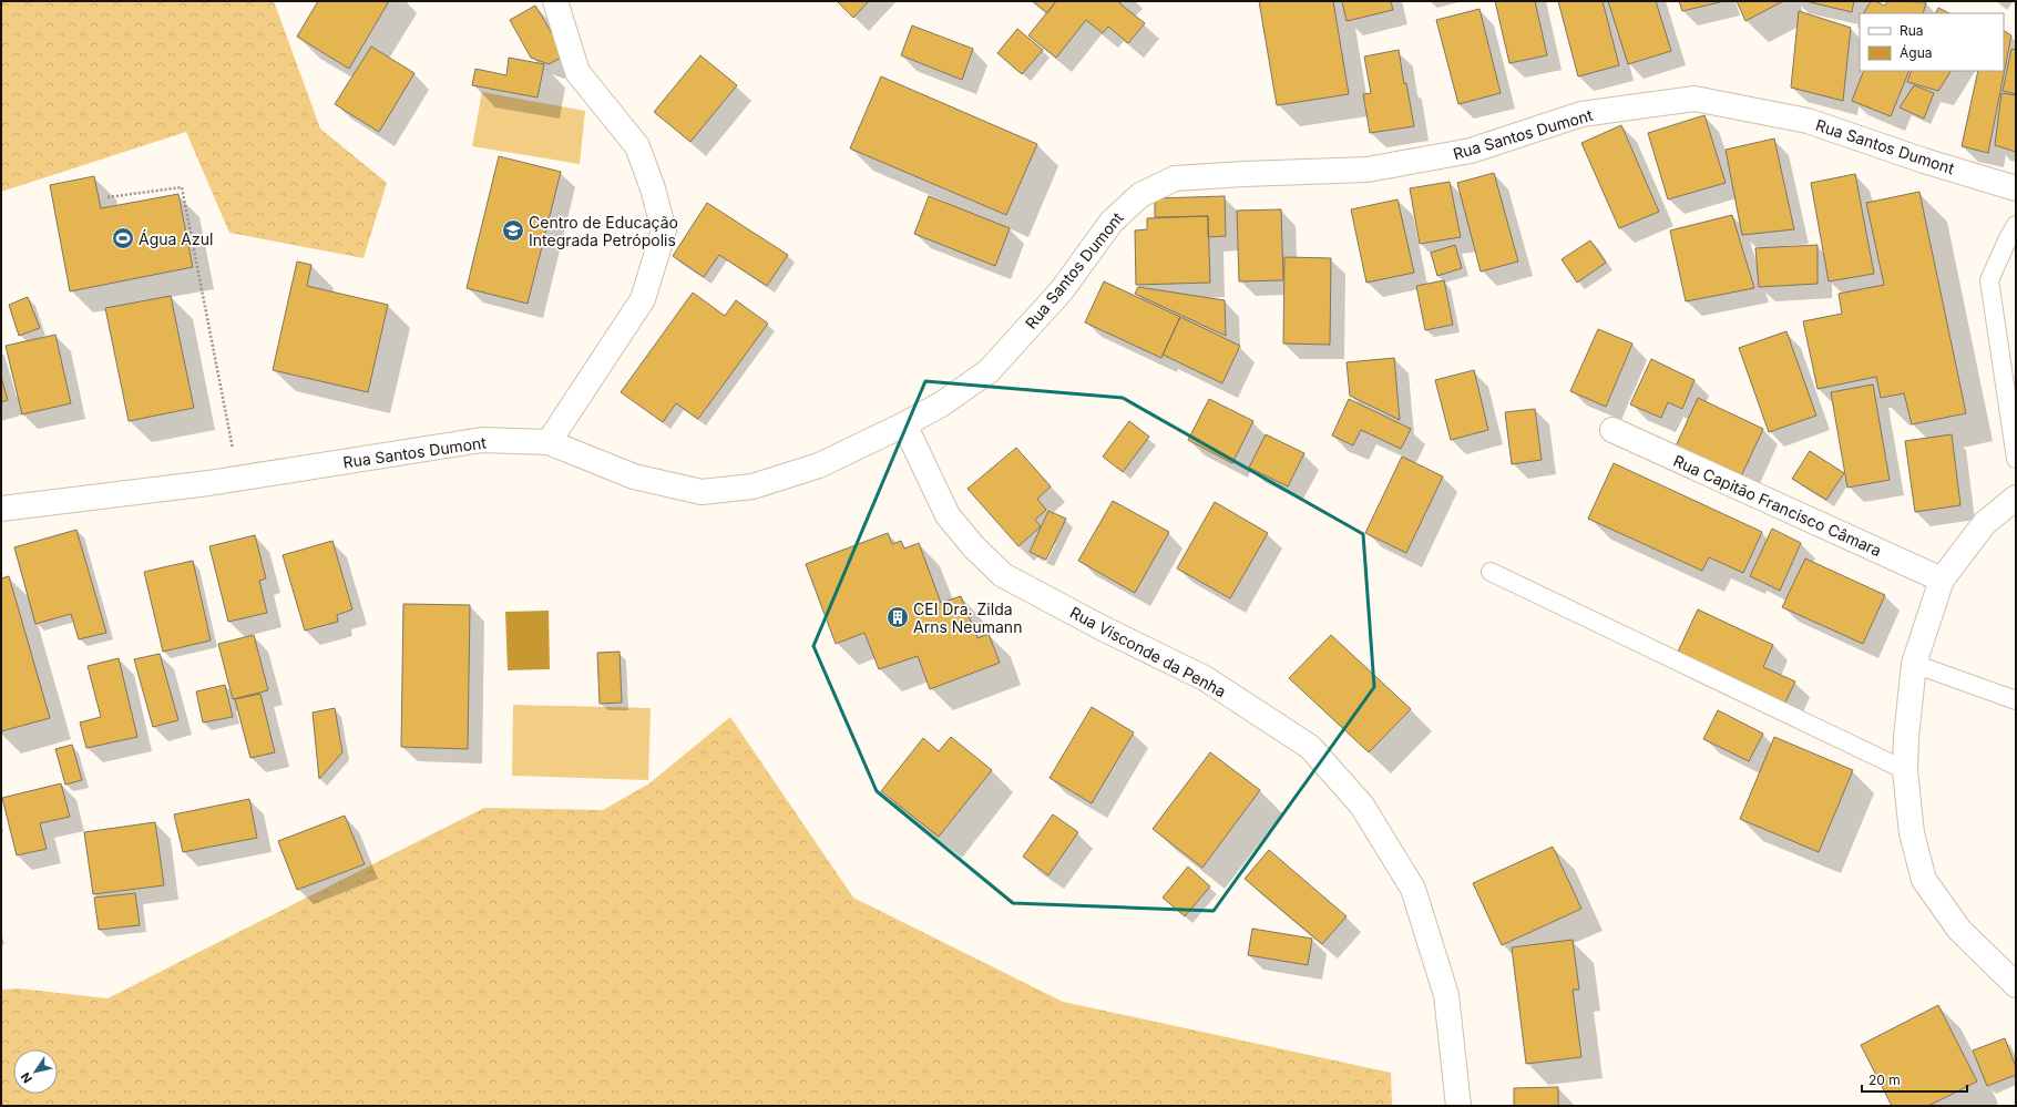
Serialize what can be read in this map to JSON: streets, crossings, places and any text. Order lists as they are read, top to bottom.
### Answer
{
  "streets": {
    "main road": ["Rua Santos Dumont", "Rua Capitão Francisco Câmara", "Rua Visconde da Penha"]
  },
  "crossings": [
    ["Rua Santos Dumont", "Rua Visconde da Penha"]
  ],
  "places": {
    "school or university": ["Centro de Educação Integrada Petrópolis"],
    "sports": ["Água Azul"],
    "building": ["CEI Dra. Zilda Arns Neumann"]
  },
  "legend": ["Rua", "Água"],
  "scale_bar": "20 m",
  "north": "bottom left"
}
